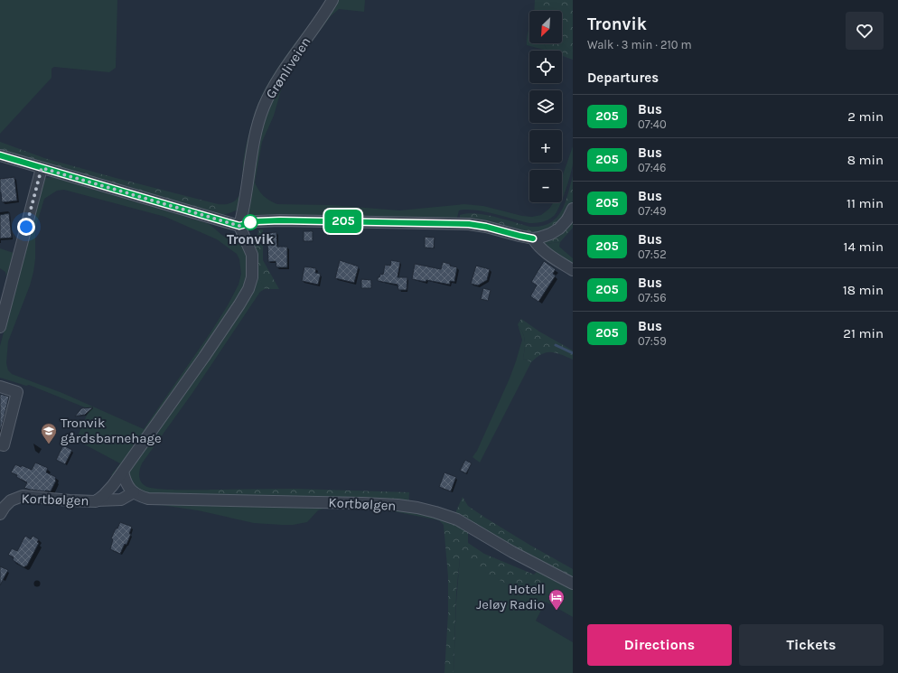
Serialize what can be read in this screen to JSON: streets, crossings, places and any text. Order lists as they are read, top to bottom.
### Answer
{
  "streets": {
    "street": ["Grønliveien", "Kortbølgen"]
  },
  "crossings": [
    ["Grønliveien", "Kortbølgen"]
  ],
  "places": {
    "other": ["Tronvik"],
    "school or university": ["Tronvik gårdsbarnehage"],
    "hotel": ["Hotell Jeløy Radio"]
  },
  "lines": ["bus line 205"],
  "north": "bottom left",
  "page": {
    "on_map": "205",
    "heading": [
      ["Tronvik", "Walk · 3 min · 210 m"],
      "Departures"
    ],
    "map_buttons": ["+", "−"],
    "list": [
      {
        "mark": "205",
        "name": "Bus",
        "note": "07:40",
        "value": "2 min"
      },
      {
        "mark": "205",
        "name": "Bus",
        "note": "07:46",
        "value": "8 min"
      },
      {
        "mark": "205",
        "name": "Bus",
        "note": "07:49",
        "value": "11 min"
      },
      {
        "mark": "205",
        "name": "Bus",
        "note": "07:52",
        "value": "14 min"
      },
      {
        "mark": "205",
        "name": "Bus",
        "note": "07:56",
        "value": "18 min"
      },
      {
        "mark": "205",
        "name": "Bus",
        "note": "07:59",
        "value": "21 min"
      }
    ],
    "buttons": ["Directions", "Tickets"]
  }
}
